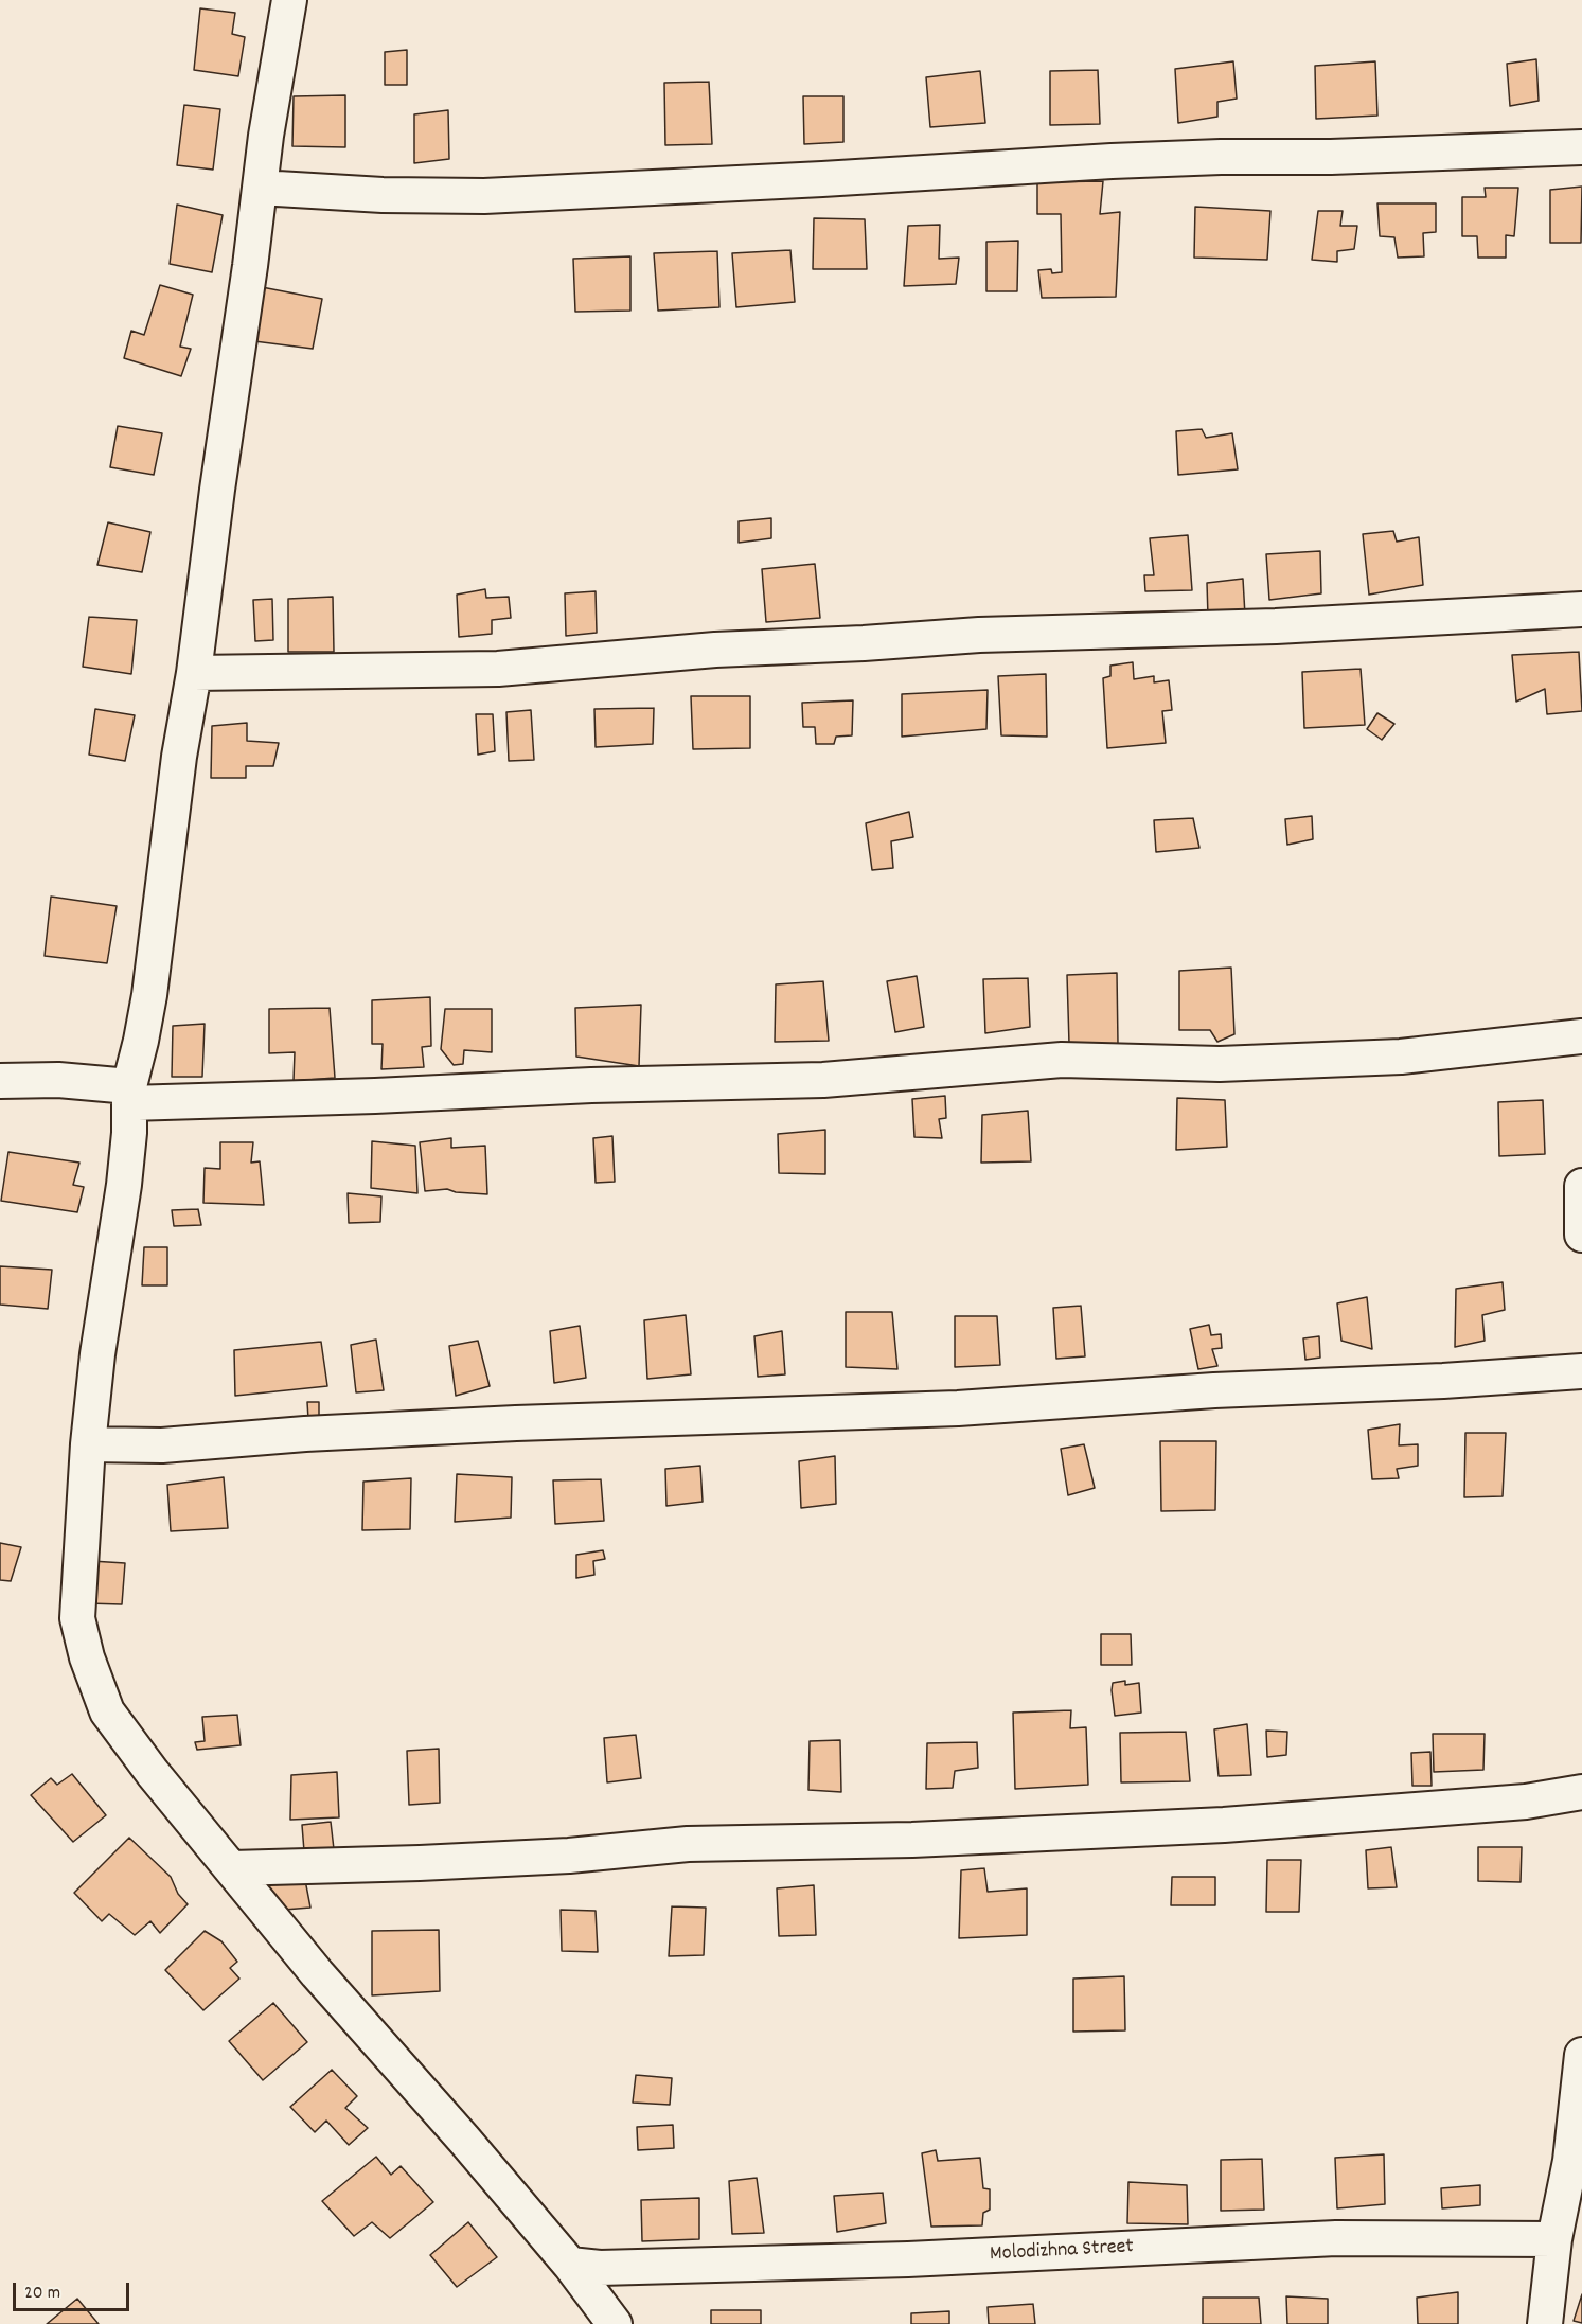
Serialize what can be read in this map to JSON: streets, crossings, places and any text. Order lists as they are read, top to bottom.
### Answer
{
  "streets": {
    "street": ["Molodizhna Street"]
  },
  "scale_bar": "20 m"
}
